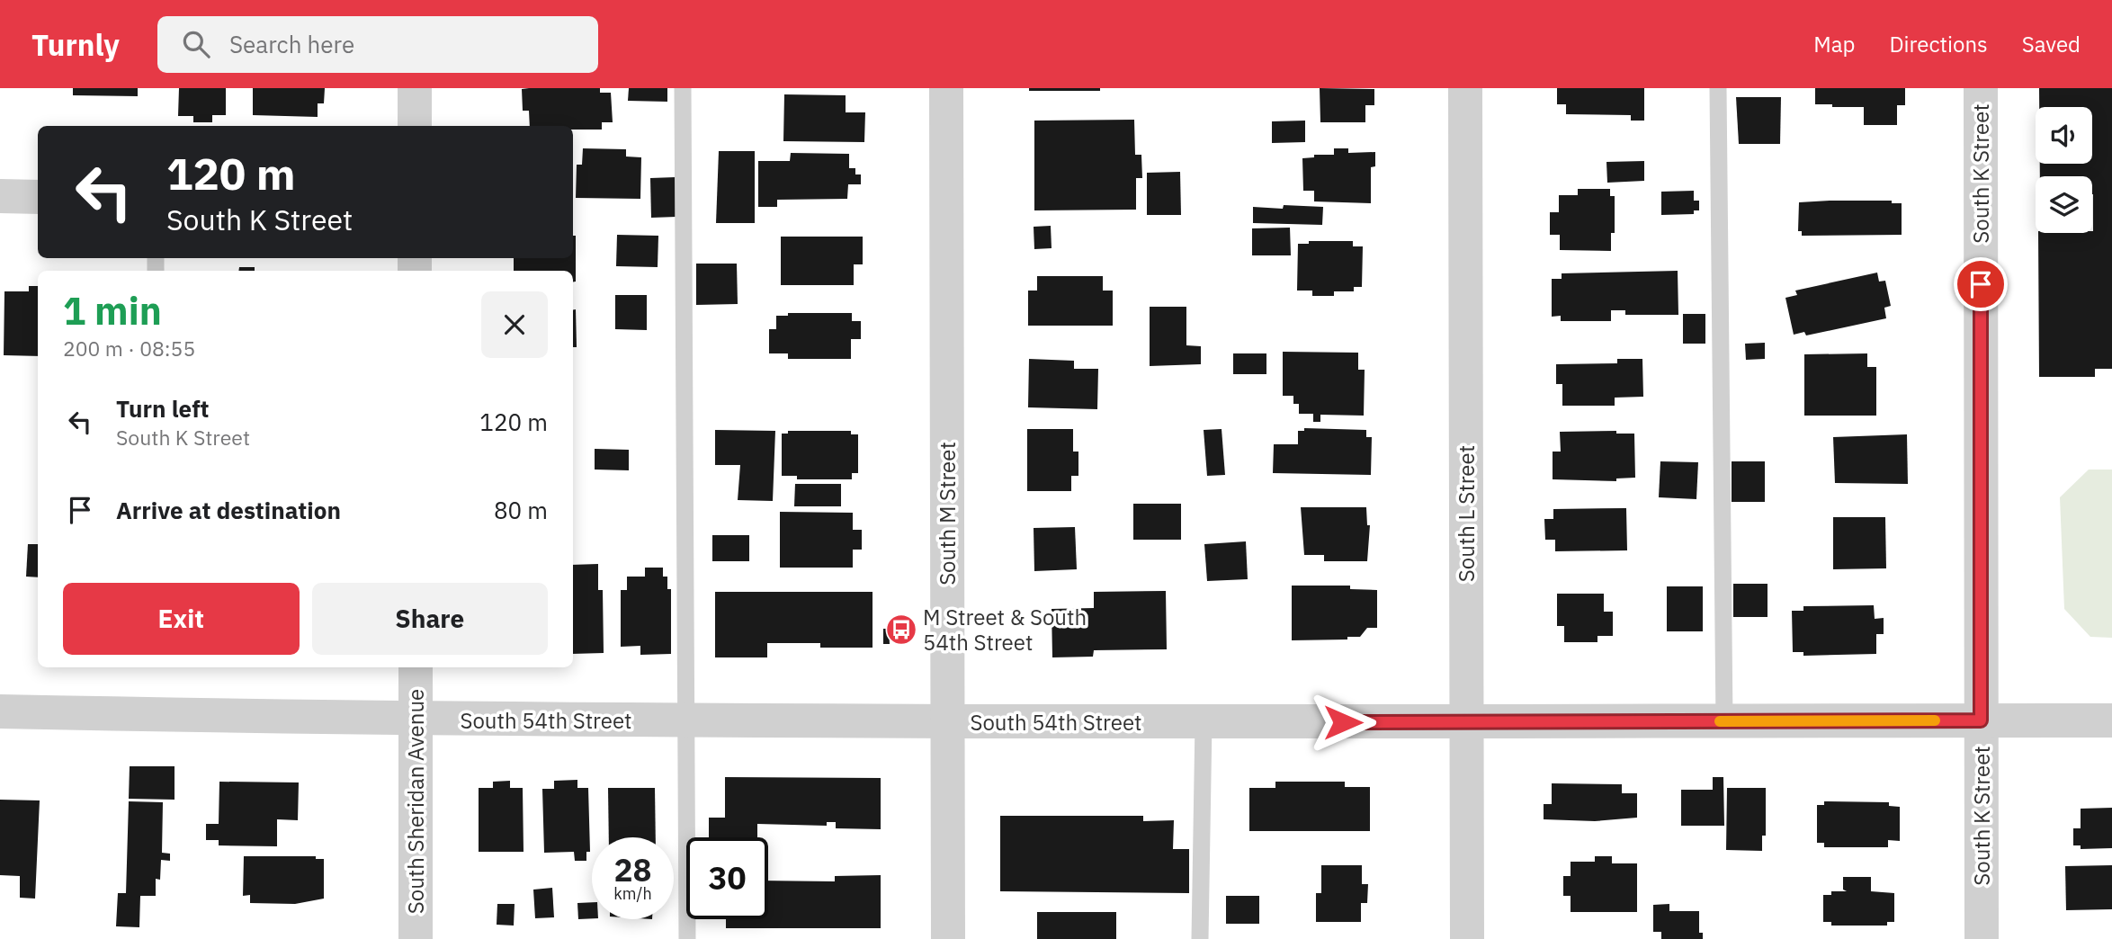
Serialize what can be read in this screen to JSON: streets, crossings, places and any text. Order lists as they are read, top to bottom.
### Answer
{
  "streets": {
    "street": [
      "South K Street",
      "South M Street",
      "South L Street",
      "South 54th Street",
      "South Sheridan Avenue"
    ]
  },
  "crossings": [
    ["South K Street", "South 54th Street"],
    ["South M Street", "South 54th Street"],
    ["South L Street", "South 54th Street"],
    ["South 54th Street", "South Sheridan Avenue"]
  ],
  "places": {
    "bus stop": ["M Street & South 54th Street"]
  },
  "page": {
    "header": "Turnly",
    "search": "Search here",
    "nav": ["Map", "Directions", "Saved"],
    "turn": ["120 m", "South K Street"],
    "heading": ["1 min", "200 m · 08:55"],
    "list": [
      {
        "name": "Turn left",
        "note": "South K Street",
        "value": "120 m"
      },
      {
        "name": "Arrive at destination",
        "value": "80 m"
      }
    ],
    "buttons": ["Exit", "Share"],
    "speed": "28 km/h",
    "limit": "30"
  }
}
